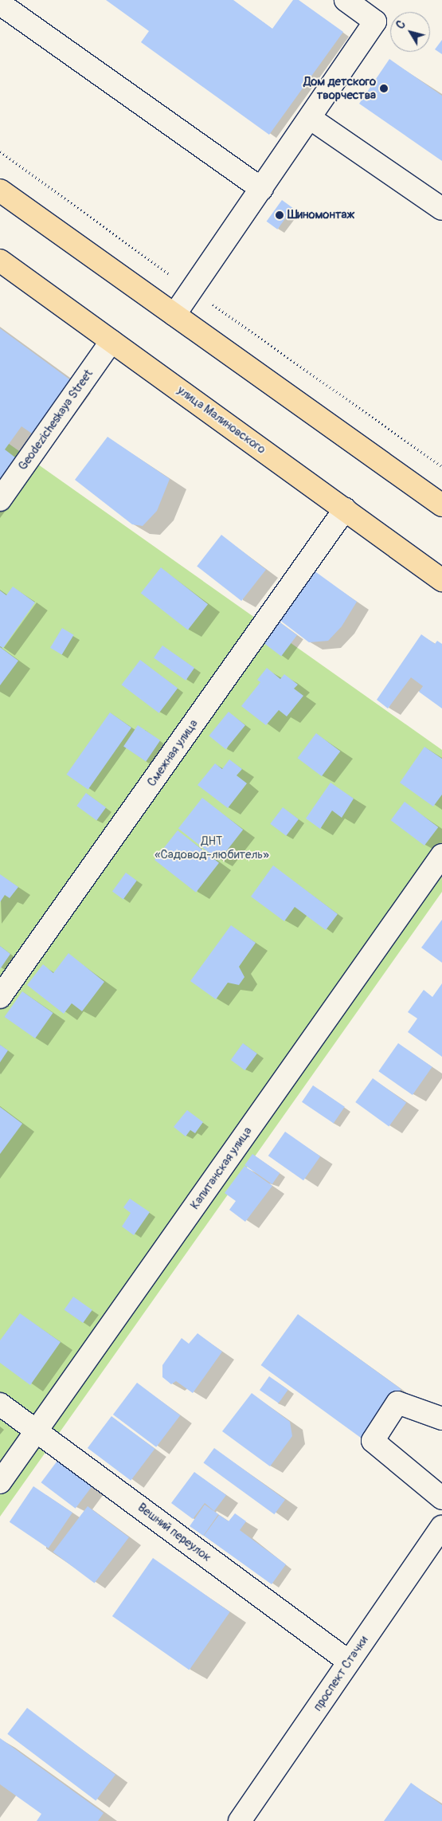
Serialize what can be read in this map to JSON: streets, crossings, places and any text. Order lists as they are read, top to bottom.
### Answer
{
  "streets": {
    "highway": ["улица Малиновского"],
    "street": [
      "Geodezicheskaya Street",
      "Смежная улица",
      "Капитанская улица",
      "Вешний переулок",
      "проспект Стачки"
    ]
  },
  "crossings": [
    ["Geodezicheskaya Street", "улица Малиновского"],
    ["улица Малиновского", "Смежная улица"],
    ["Капитанская улица", "Вешний переулок"],
    ["Вешний переулок", "проспект Стачки"]
  ],
  "parks": ["ДНТ «Садовод-любитель»"],
  "places": ["Дом детского творчества", "Шиномонтаж"],
  "north": "top left"
}
